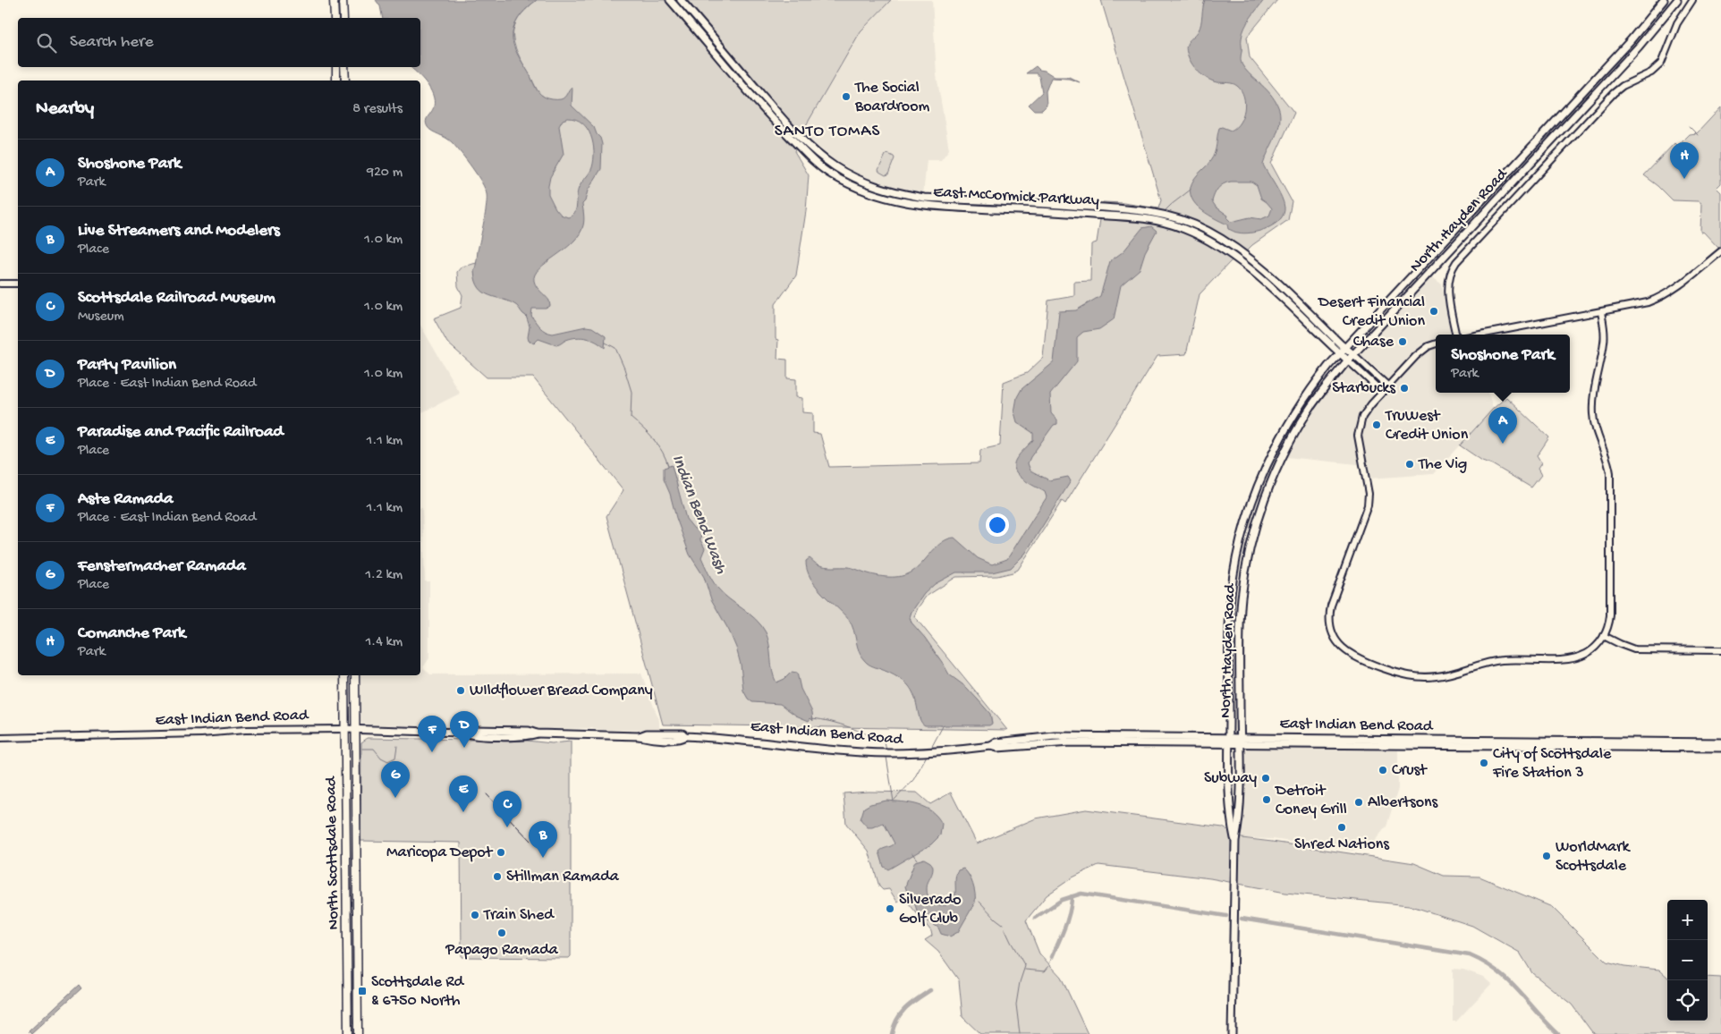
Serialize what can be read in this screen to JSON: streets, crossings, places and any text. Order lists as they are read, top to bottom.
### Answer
{
  "streets": {
    "main road": [
      "East McCormick Parkway",
      "North Hayden Road",
      "East Indian Bend Road",
      "North Scottsdale Road"
    ]
  },
  "crossings": [
    ["East McCormick Parkway", "North Hayden Road"],
    ["North Hayden Road", "East Indian Bend Road"],
    ["East Indian Bend Road", "North Scottsdale Road"]
  ],
  "districts": ["SANTO TOMAS"],
  "water": ["Indian Bend Wash"],
  "places": {
    "other": [
      "The Social Boardroom",
      "Desert Financial Credit Union",
      "Chase",
      "Starbucks",
      "TruWest Credit Union",
      "The Vig",
      "WIldflower Bread Company",
      "City of Scottsdale Fire Station 3",
      "Crust",
      "Subway",
      "Detroit Coney Grill",
      "Albertsons",
      "Shred Nations",
      "Maricopa Depot",
      "WorldMark Scottsdale",
      "Stillman Ramada",
      "Silverado Golf Club",
      "Train Shed",
      "Papago Ramada"
    ],
    "transit": ["Scottsdale Rd & 6750 North"]
  },
  "page": {
    "search": "Search here",
    "heading": ["Nearby", "8 results"],
    "list": [
      {
        "mark": "A",
        "name": "Shoshone Park",
        "note": "Park",
        "value": "920 m"
      },
      {
        "mark": "B",
        "name": "Live Streamers and Modelers",
        "note": "Place",
        "value": "1.0 km"
      },
      {
        "mark": "C",
        "name": "Scottsdale Railroad Museum",
        "note": "Museum",
        "value": "1.0 km"
      },
      {
        "mark": "D",
        "name": "Party Pavilion",
        "note": "Place · East Indian Bend Road",
        "value": "1.0 km"
      },
      {
        "mark": "E",
        "name": "Paradise and Pacific Railroad",
        "note": "Place",
        "value": "1.1 km"
      },
      {
        "mark": "F",
        "name": "Aste Ramada",
        "note": "Place · East Indian Bend Road",
        "value": "1.1 km"
      },
      {
        "mark": "G",
        "name": "Fenstermacher Ramada",
        "note": "Place",
        "value": "1.2 km"
      },
      {
        "mark": "H",
        "name": "Comanche Park",
        "note": "Park",
        "value": "1.4 km"
      }
    ],
    "pins": [
      "H",
      "A",
      "D",
      "F",
      "G",
      "E",
      "C",
      "B"
    ],
    "popup": ["Shoshone Park", "Park"],
    "map_buttons": ["+", "−"]
  }
}
